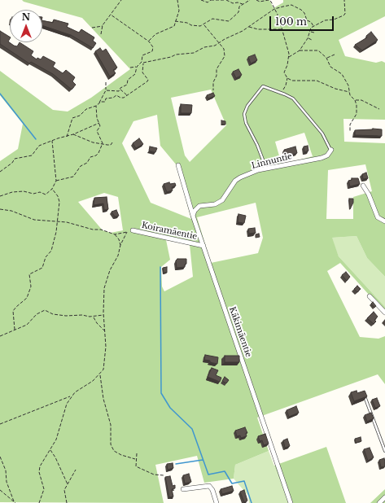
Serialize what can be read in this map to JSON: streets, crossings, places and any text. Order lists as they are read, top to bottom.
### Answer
{
  "streets": {
    "street": ["Linnuntie", "Koiramäentie", "Käkimäentie"]
  },
  "crossings": [
    ["Linnuntie", "Käkimäentie"],
    ["Koiramäentie", "Käkimäentie"]
  ],
  "scale_bar": "100 m",
  "north": "top"
}
